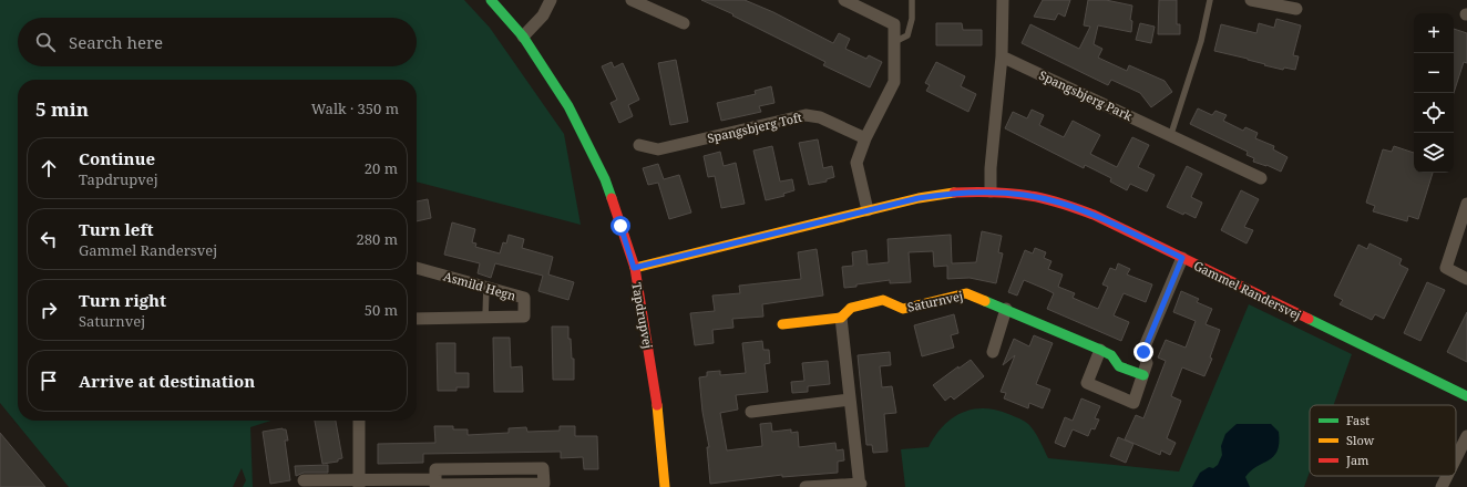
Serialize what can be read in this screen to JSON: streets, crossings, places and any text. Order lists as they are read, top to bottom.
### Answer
{
  "streets": {
    "street": [
      "Spangsbjerg Park",
      "Spangsbjerg Toft",
      "Asmild Hegn",
      "Gammel Randersvej",
      "Saturnvej",
      "Tapdrupvej"
    ]
  },
  "crossings": [
    ["Gammel Randersvej", "Tapdrupvej"]
  ],
  "legend": ["Fast", "Slow", "Jam"],
  "page": {
    "map_buttons": ["+", "−"],
    "search": "Search here",
    "heading": ["5 min", "Walk · 350 m"],
    "list": [
      ["Continue", "Tapdrupvej", "20 m"],
      ["Turn left", "Gammel Randersvej", "280 m"],
      ["Turn right", "Saturnvej", "50 m"],
      "Arrive at destination"
    ]
  }
}
